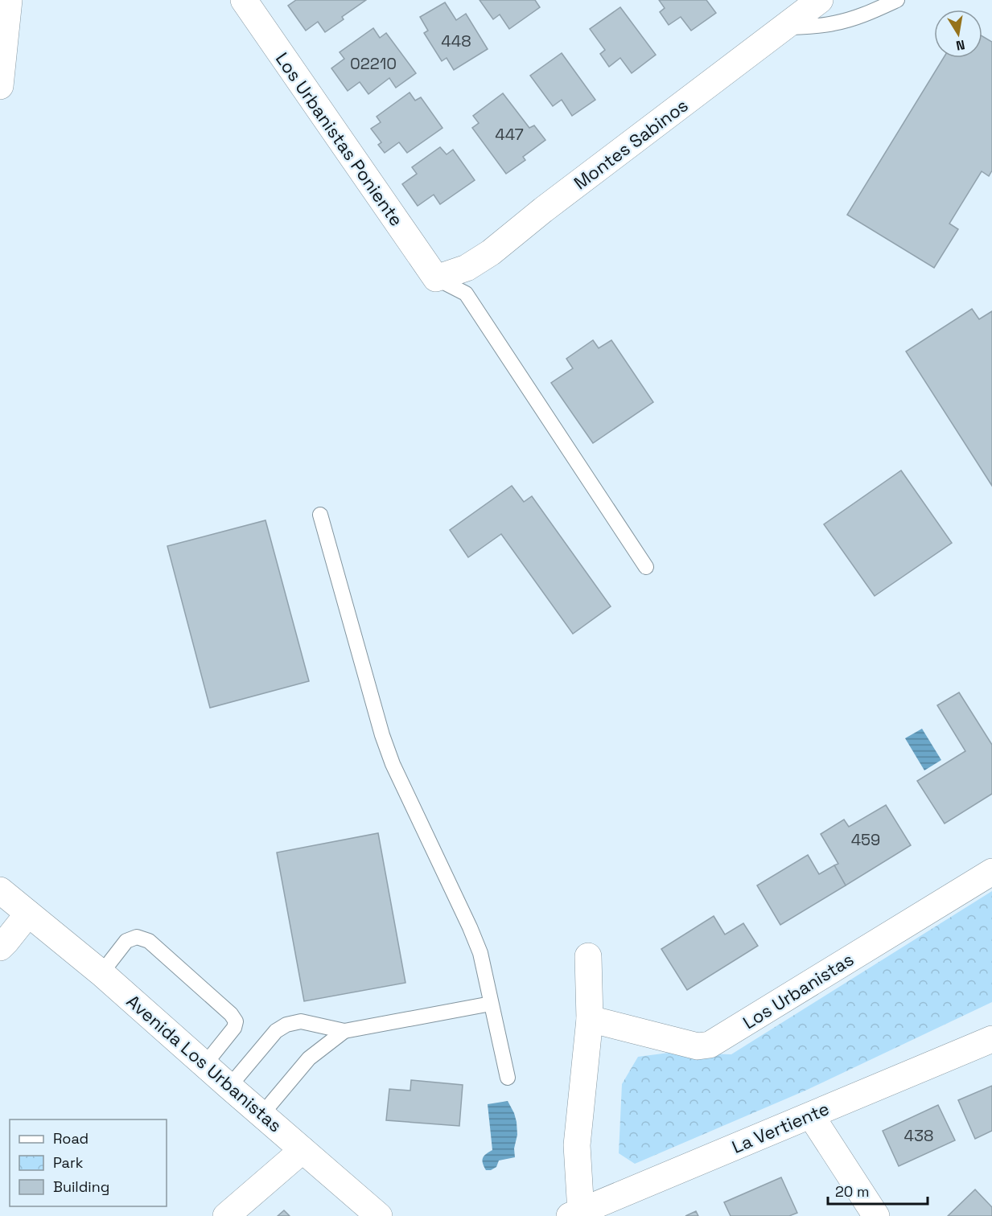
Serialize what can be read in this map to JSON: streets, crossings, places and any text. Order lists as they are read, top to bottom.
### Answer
{
  "streets": {
    "street": [
      "Los Urbanistas Poniente",
      "Montes Sabinos",
      "Los Urbanistas",
      "Avenida Los Urbanistas",
      "La Vertiente"
    ]
  },
  "crossings": [
    ["Los Urbanistas Poniente", "Montes Sabinos"]
  ],
  "house_numbers": [
    "448",
    "02210",
    "447",
    "459",
    "438"
  ],
  "legend": ["Road", "Park", "Building"],
  "scale_bar": "20 m",
  "north": "bottom"
}
